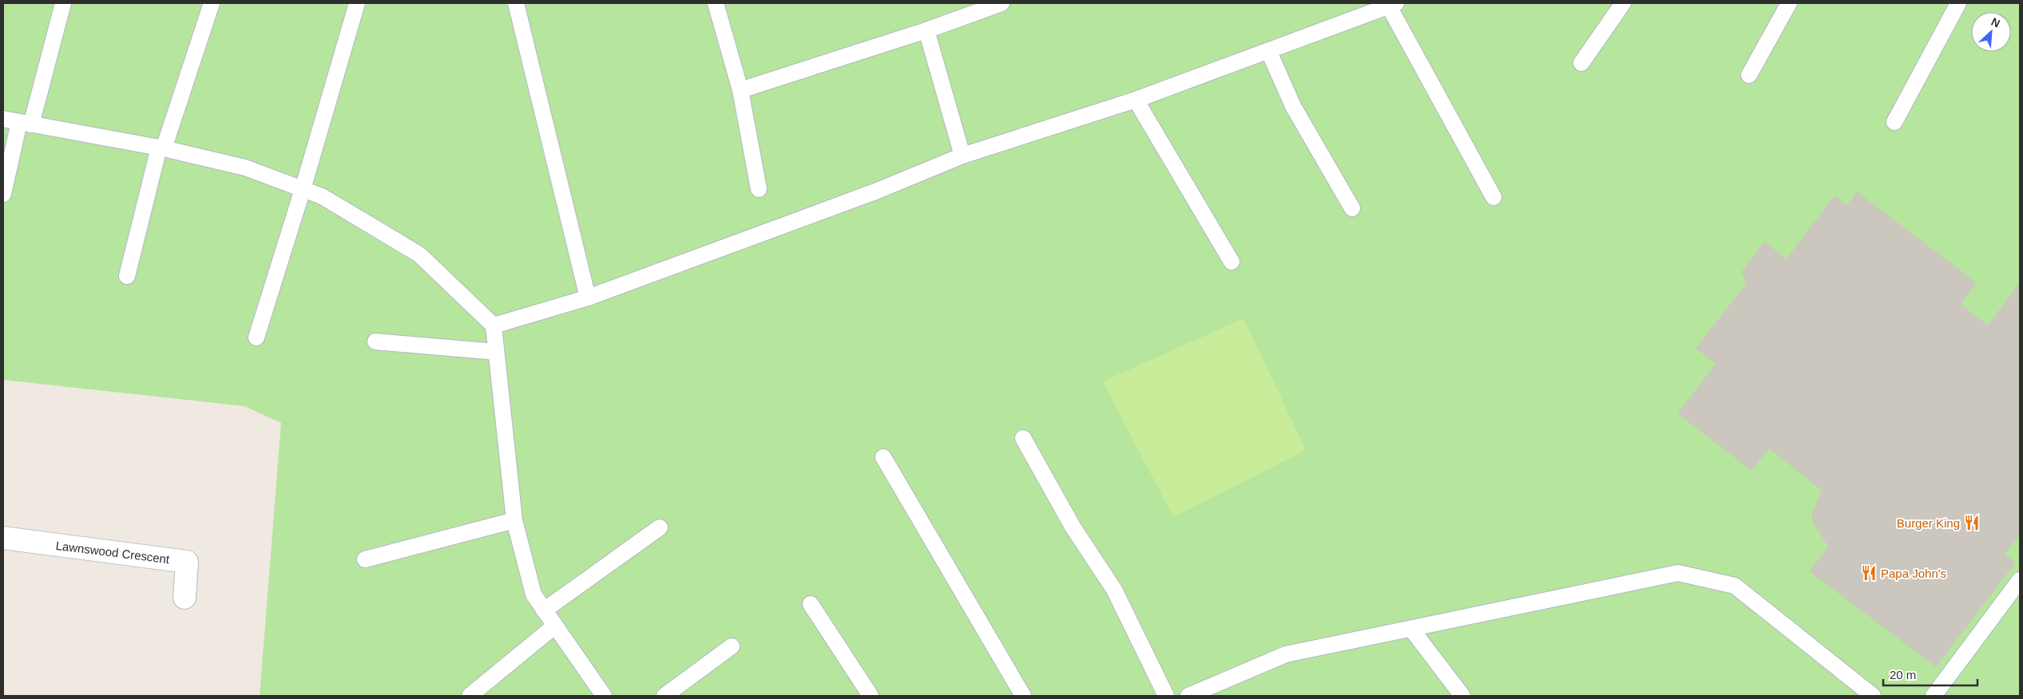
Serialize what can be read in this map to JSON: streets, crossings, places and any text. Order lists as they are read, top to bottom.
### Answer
{
  "streets": {
    "street": ["Lawnswood Crescent"]
  },
  "places": {
    "restaurant": ["Burger King", "Papa John's"]
  },
  "scale_bar": "20 m",
  "north": "top right"
}
